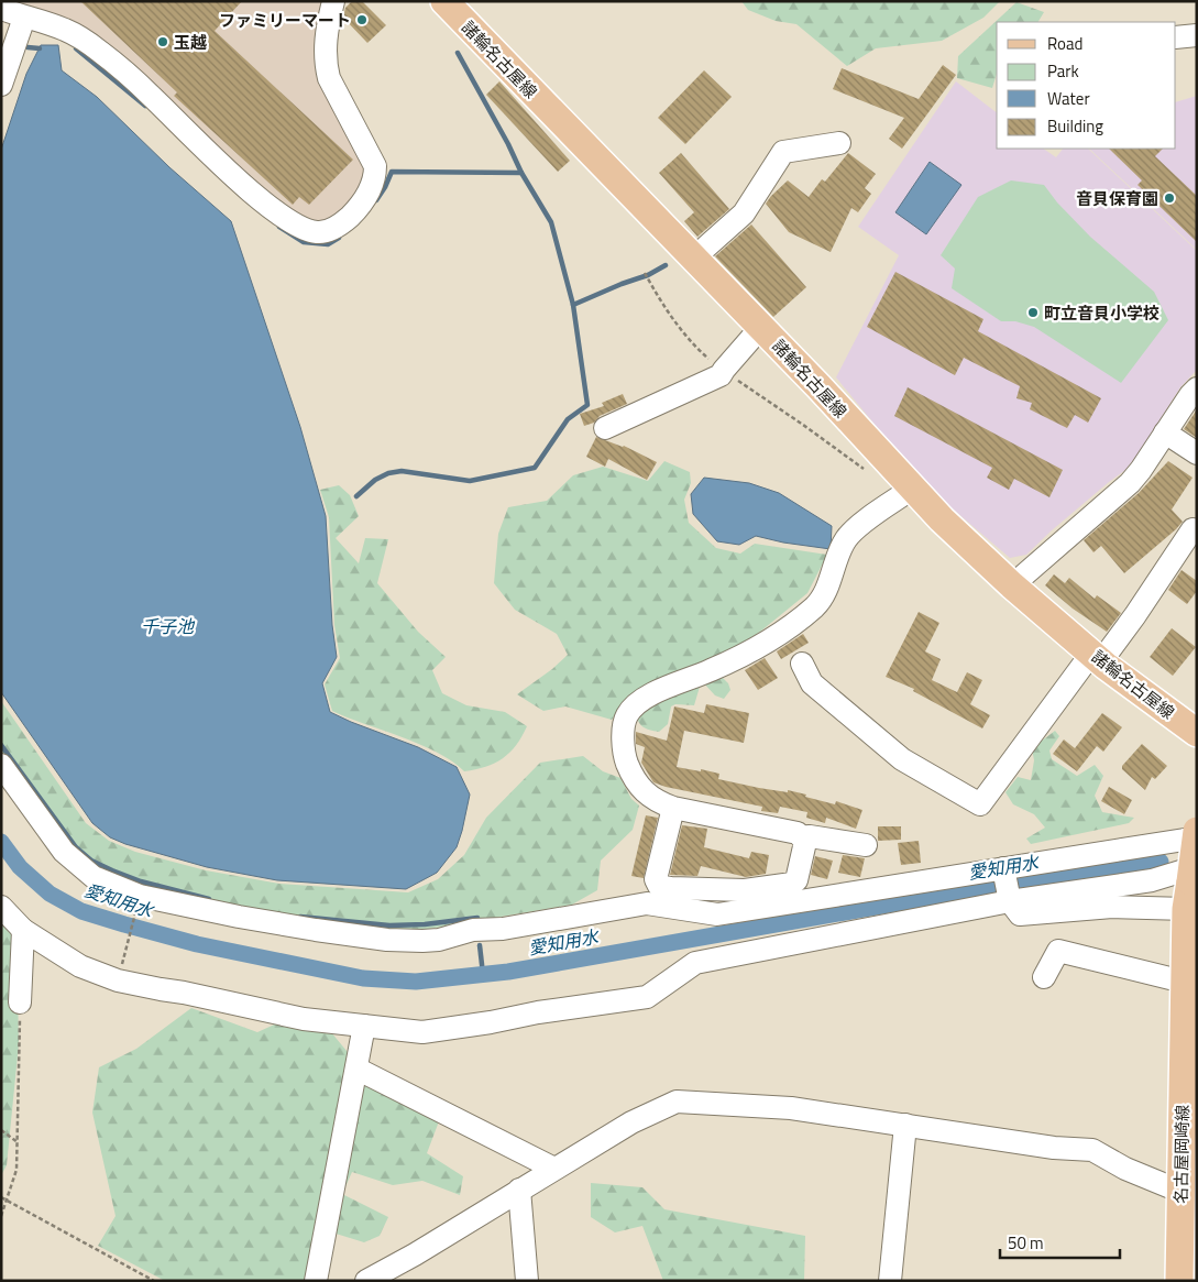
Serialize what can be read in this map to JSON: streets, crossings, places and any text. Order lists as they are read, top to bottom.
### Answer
{
  "streets": {
    "main road": ["諸輪名古屋線", "名古屋岡崎線"]
  },
  "water": ["千子池", "愛知用水"],
  "places": [
    "ファミリーマート",
    "玉越",
    "音貝保育園",
    "町立音貝小学校"
  ],
  "legend": [
    "Road",
    "Park",
    "Water",
    "Building"
  ],
  "scale_bar": "50 m"
}
